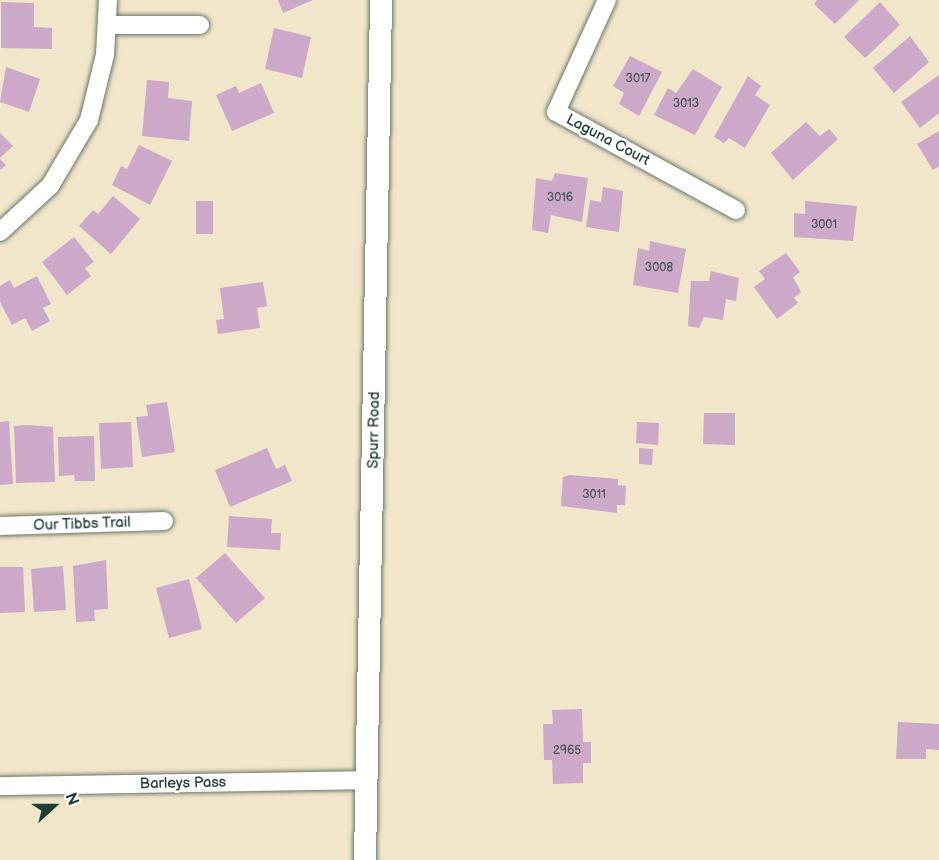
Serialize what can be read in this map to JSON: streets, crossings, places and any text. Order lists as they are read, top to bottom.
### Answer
{
  "streets": {
    "street": [
      "Laguna Court",
      "Spurr Road",
      "Our Tibbs Trail",
      "Barleys Pass"
    ]
  },
  "crossings": [
    ["Spurr Road", "Barleys Pass"]
  ],
  "house_numbers": [
    "3017",
    "3013",
    "3016",
    "3001",
    "3008",
    "3011",
    "2965"
  ],
  "north": "right"
}
